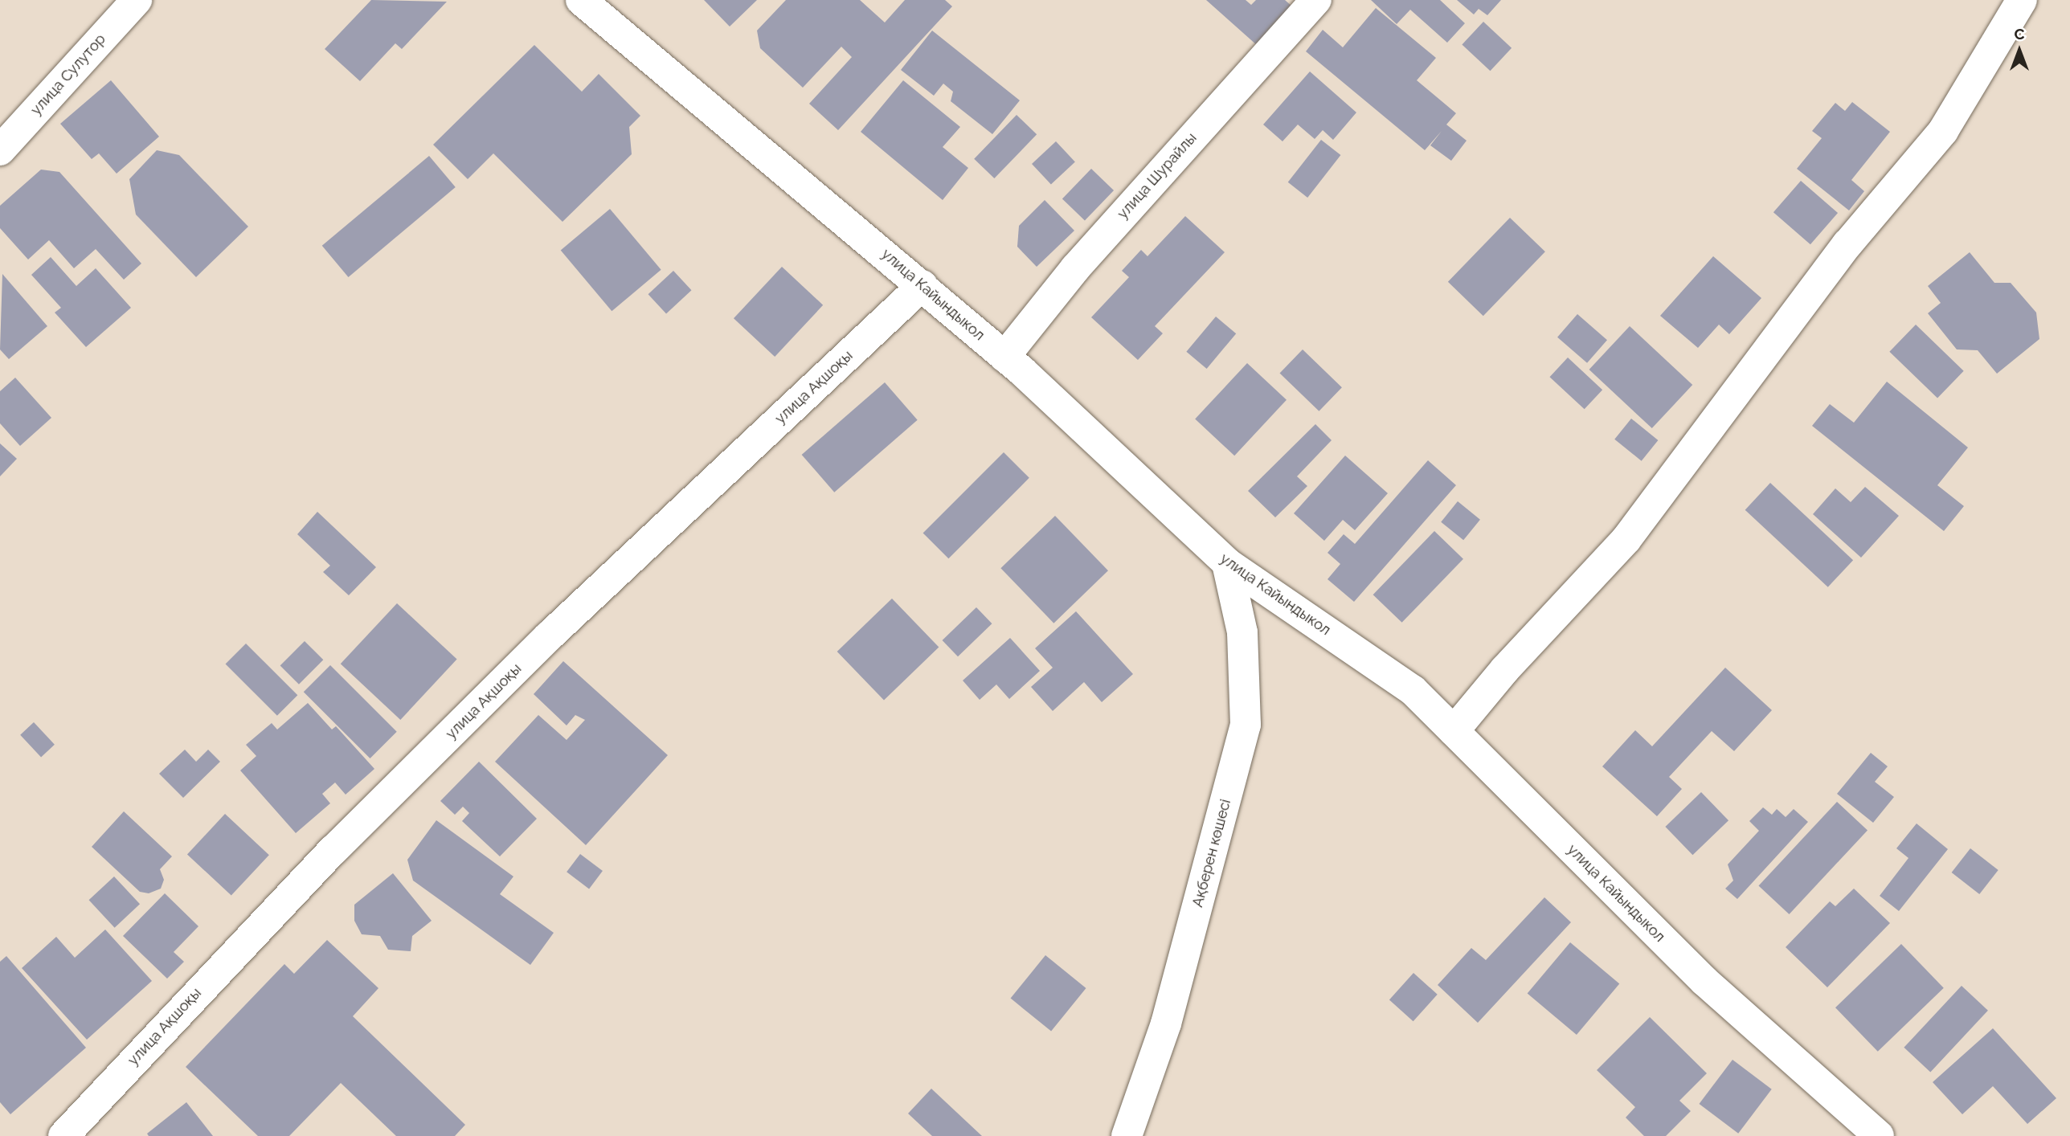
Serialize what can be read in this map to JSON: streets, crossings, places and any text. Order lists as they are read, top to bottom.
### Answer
{
  "streets": {
    "street": [
      "улица Сулутор",
      "улица Шурайлы",
      "улица Кайындыкол",
      "улица Ақшоқы",
      "Ақберен көшесі"
    ]
  },
  "crossings": [
    ["улица Шурайлы", "улица Кайындыкол"],
    ["улица Кайындыкол", "улица Ақшоқы"],
    ["улица Кайындыкол", "Ақберен көшесі"]
  ],
  "north": "top"
}
